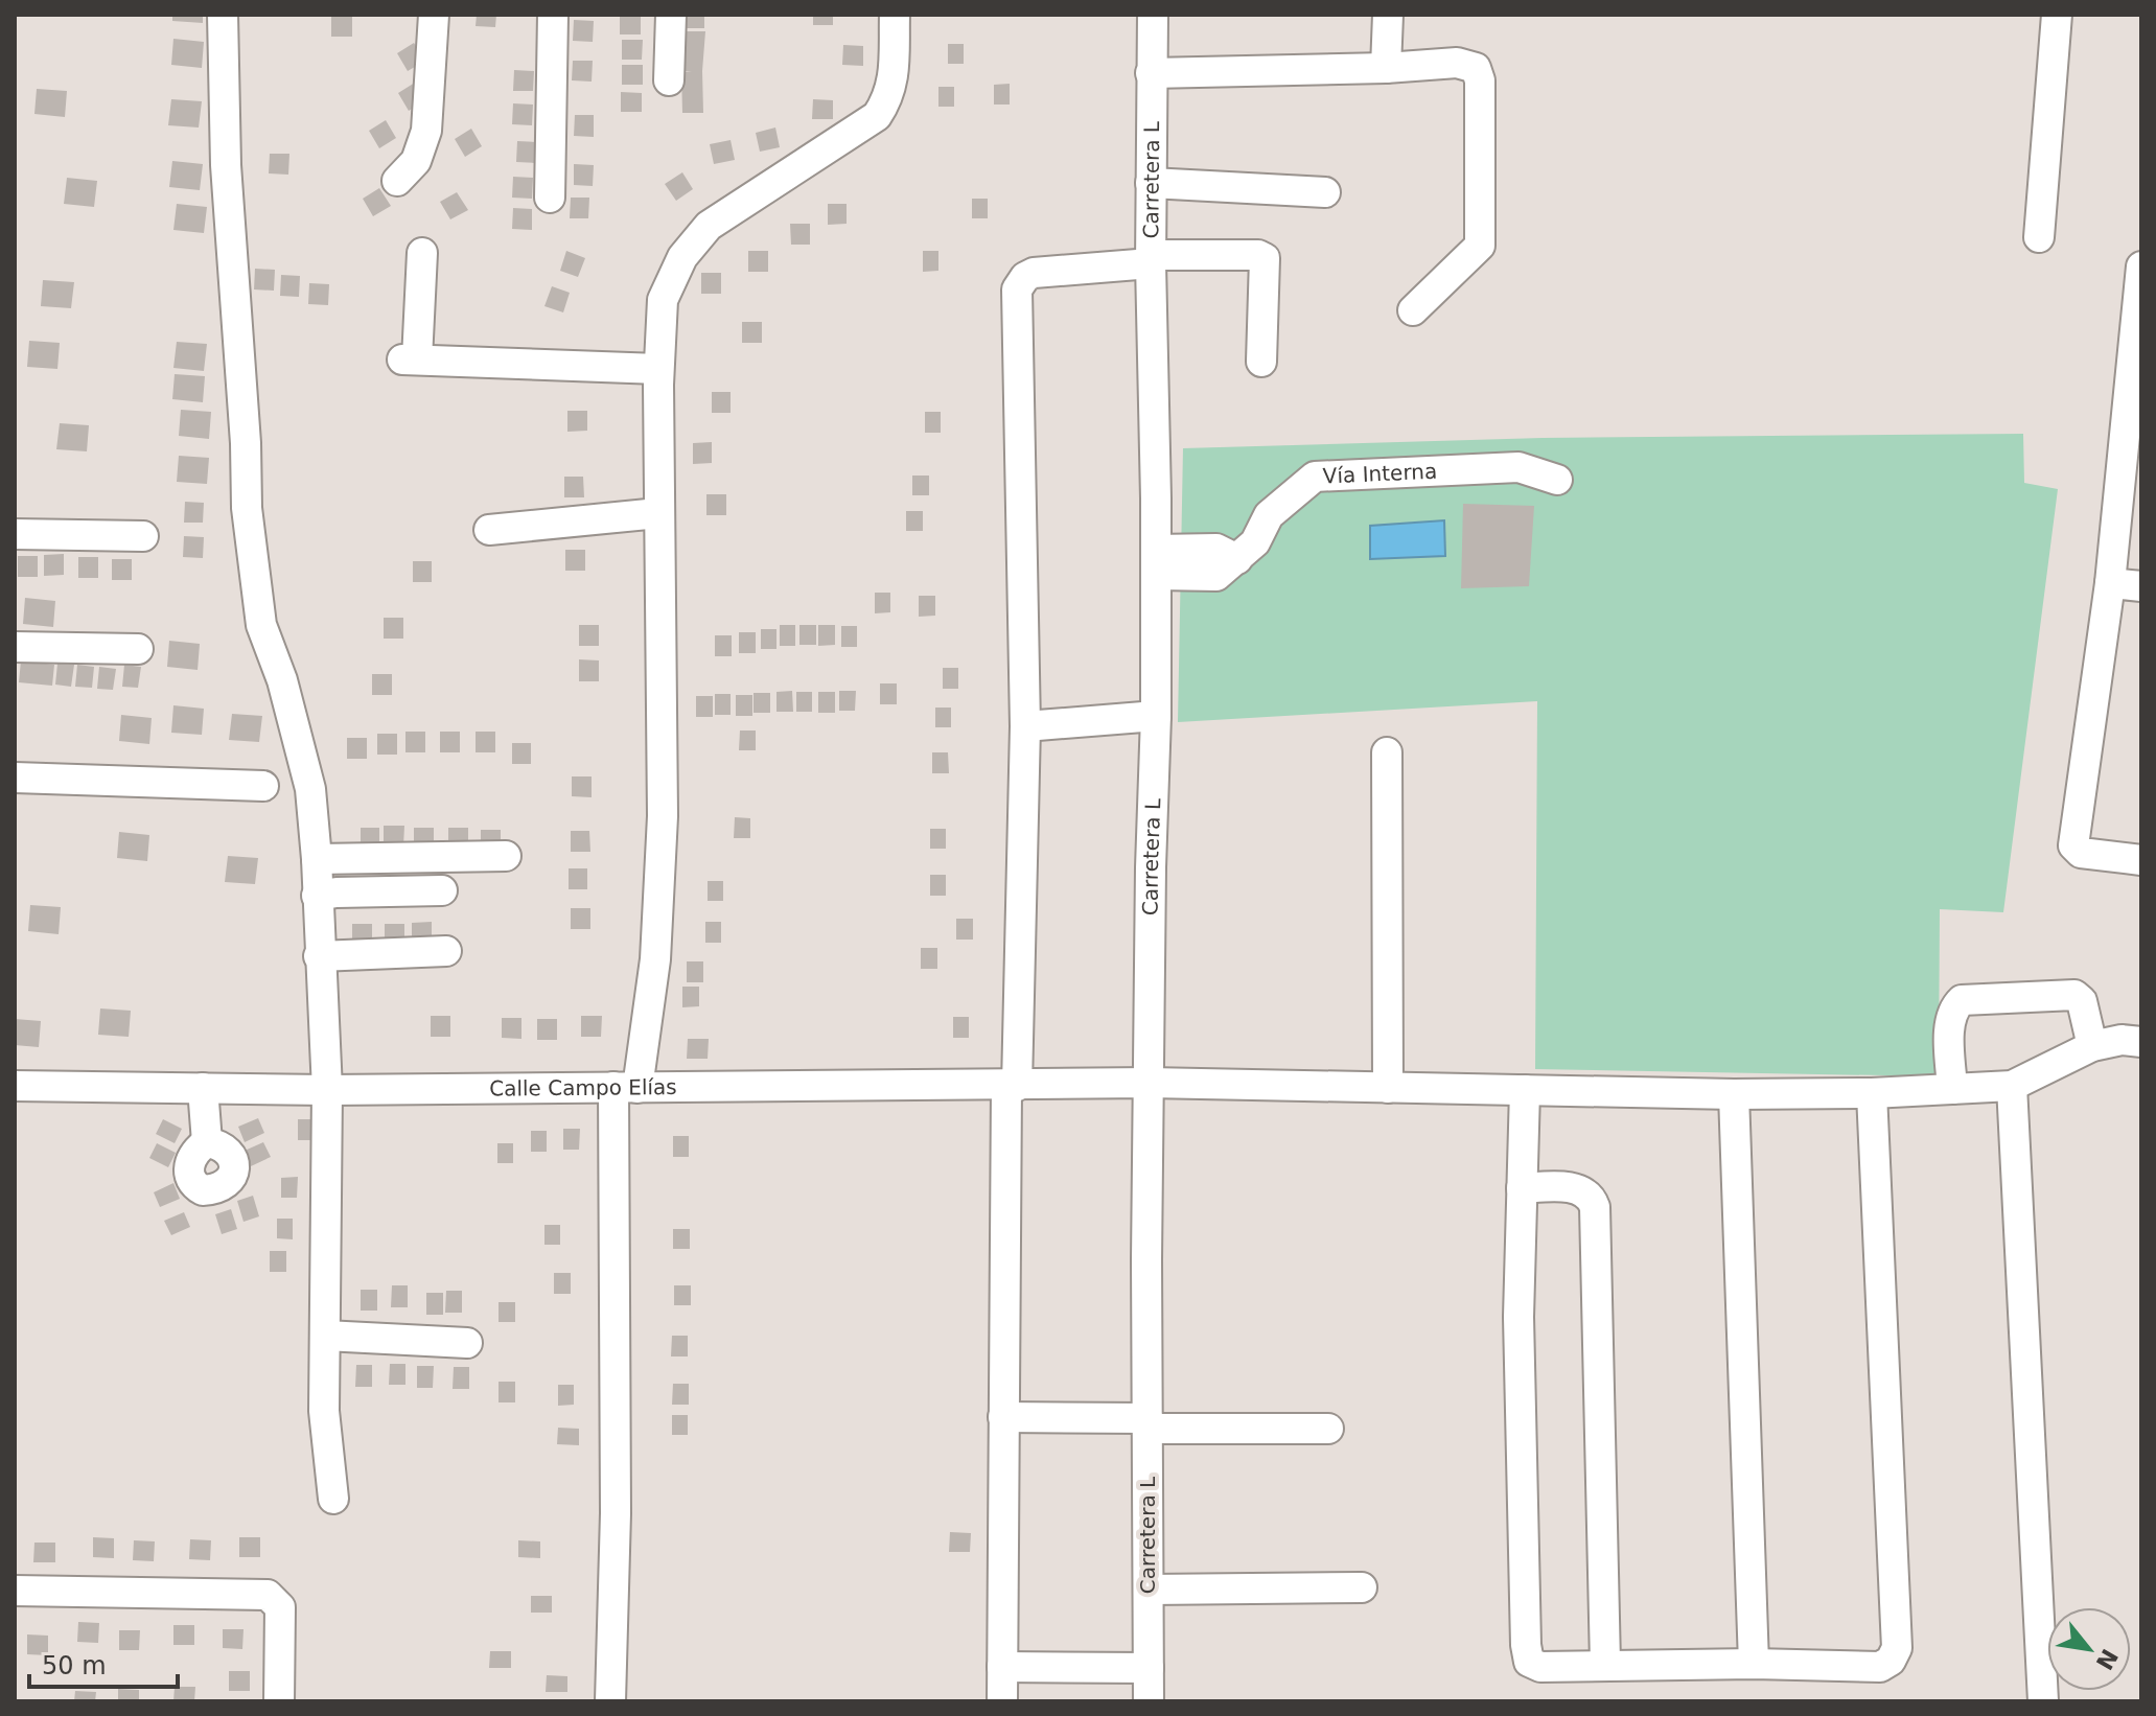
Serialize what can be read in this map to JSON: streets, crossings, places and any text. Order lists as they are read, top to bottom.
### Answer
{
  "streets": {
    "street": ["Carretera L", "Vía Interna", "Calle Campo Elías"]
  },
  "crossings": [
    ["Carretera L", "Vía Interna"],
    ["Carretera L", "Calle Campo Elías"]
  ],
  "scale_bar": "50 m",
  "north": "bottom right"
}
